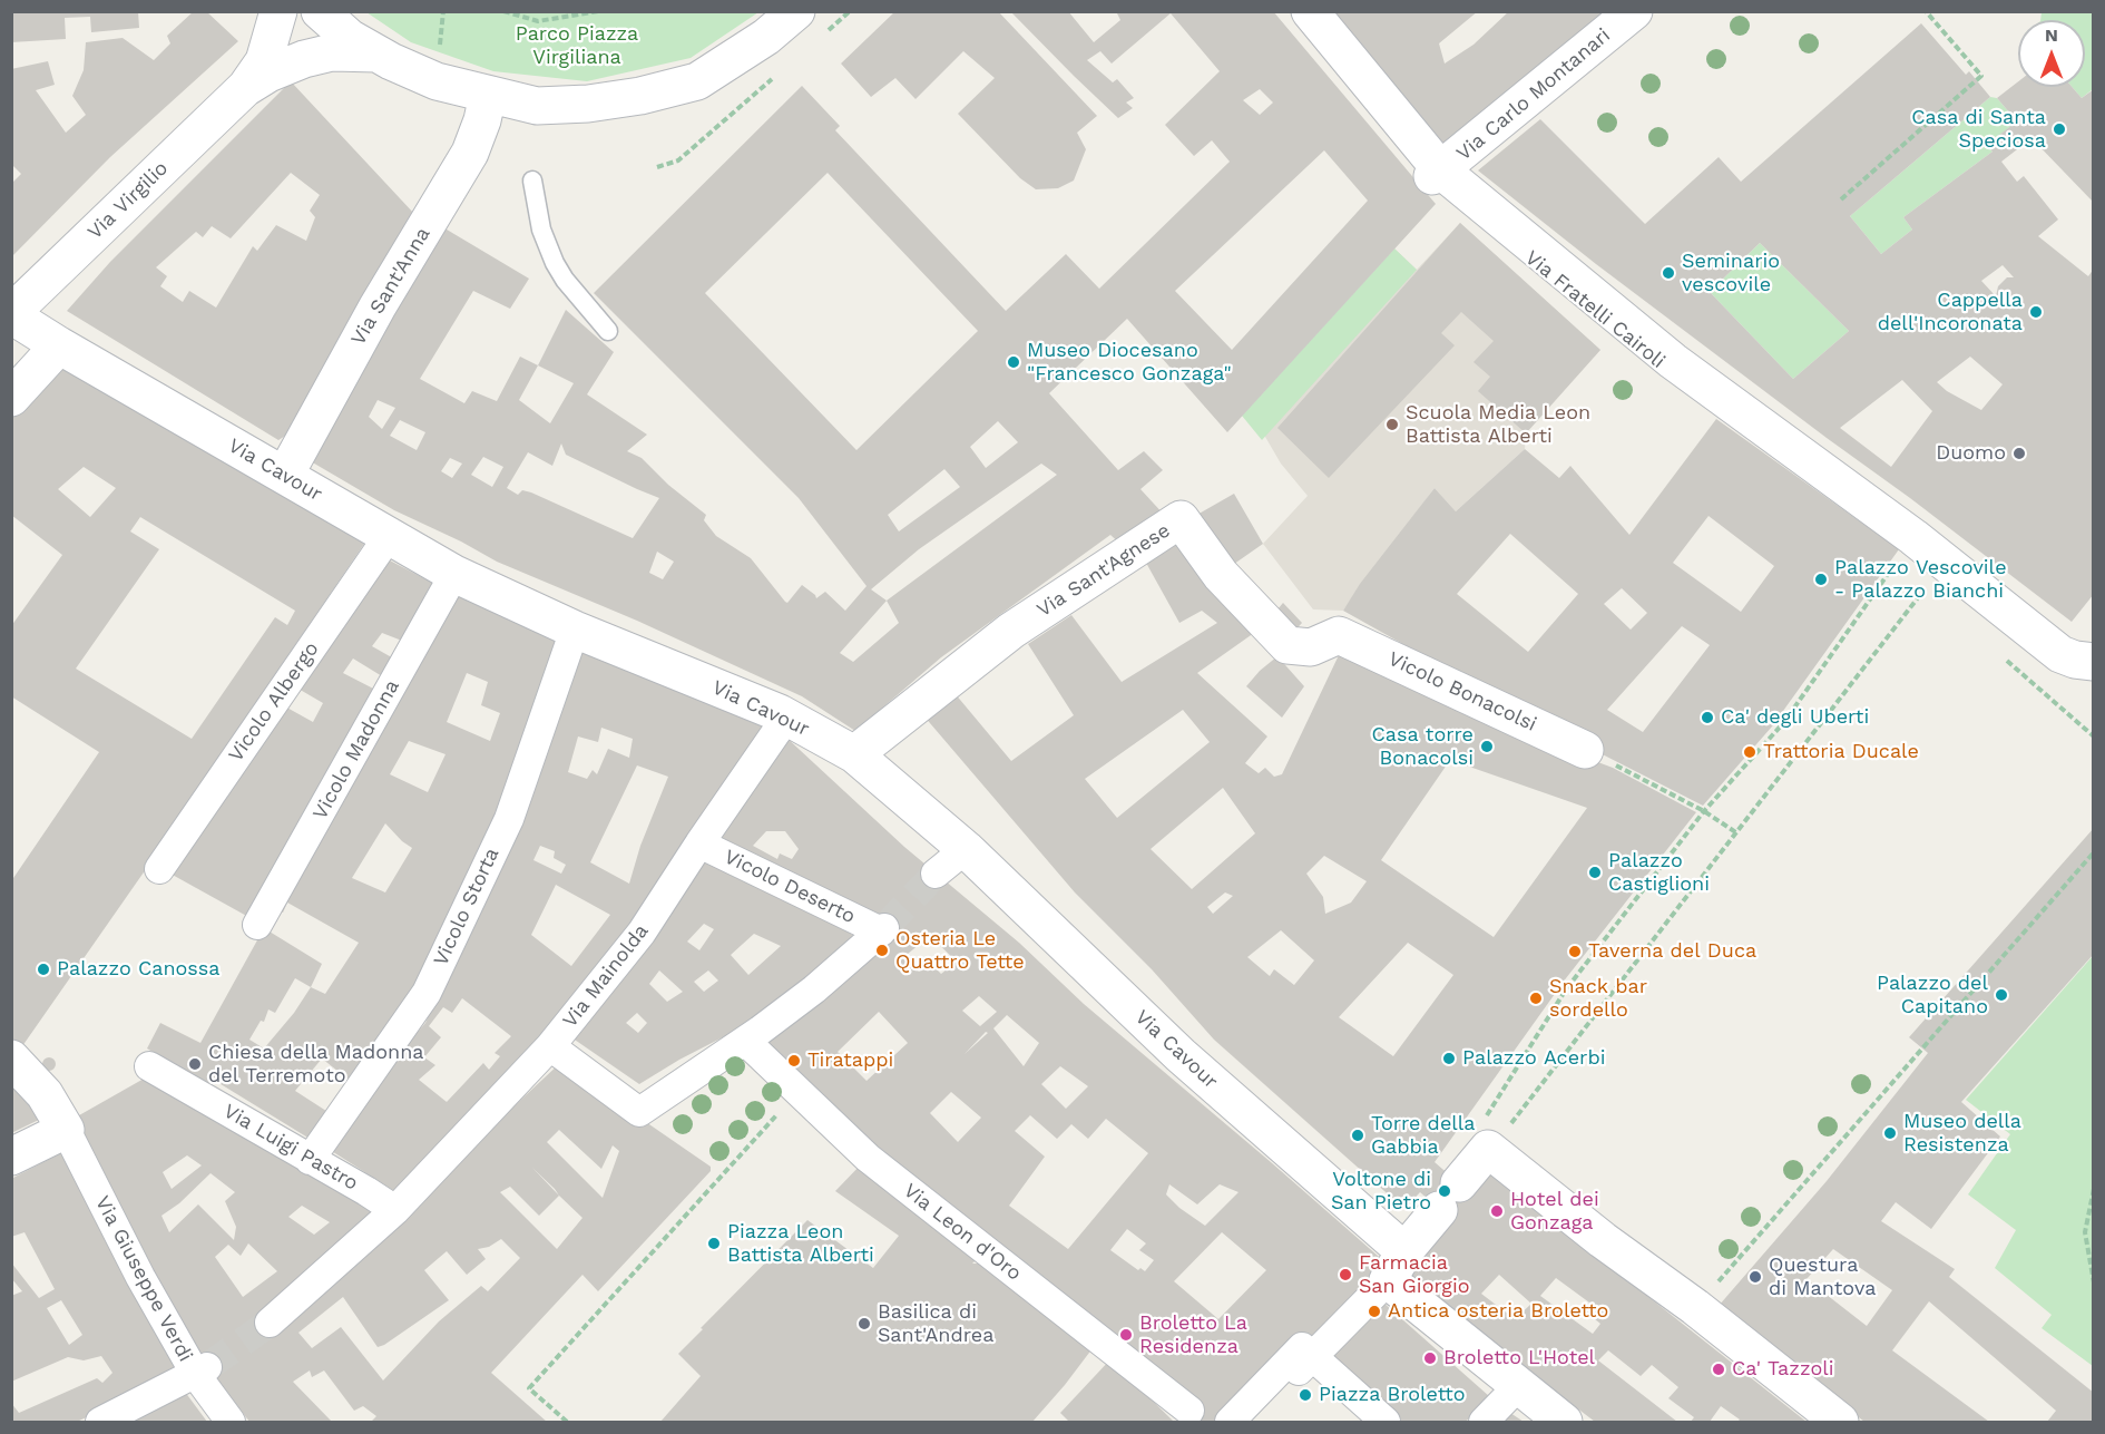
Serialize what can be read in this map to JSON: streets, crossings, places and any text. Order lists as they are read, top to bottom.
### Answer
{
  "streets": {
    "street": [
      "Via Carlo Montanari",
      "Via Virgilio",
      "Via Sant'Anna",
      "Via Fratelli Cairoli",
      "Via Cavour",
      "Via Sant'Agnese",
      "Vicolo Bonacolsi",
      "Vicolo Albergo",
      "Vicolo Madonna",
      "Vicolo Deserto",
      "Vicolo Storta",
      "Via Mainolda",
      "Via Luigi Pastro",
      "Via Leon d'Oro",
      "Via Giuseppe Verdi"
    ]
  },
  "crossings": [
    ["Via Carlo Montanari", "Via Fratelli Cairoli"],
    ["Via Virgilio", "Via Cavour"],
    ["Via Sant'Anna", "Via Cavour"],
    ["Via Cavour", "Via Sant'Agnese"],
    ["Via Cavour", "Vicolo Albergo"],
    ["Via Cavour", "Vicolo Madonna"],
    ["Via Cavour", "Vicolo Storta"],
    ["Via Cavour", "Via Mainolda"],
    ["Via Sant'Agnese", "Vicolo Bonacolsi"],
    ["Vicolo Deserto", "Via Mainolda"],
    ["Vicolo Deserto", "Via Leon d'Oro"],
    ["Vicolo Storta", "Via Luigi Pastro"],
    ["Via Mainolda", "Via Luigi Pastro"]
  ],
  "parks": ["Parco Piazza Virgiliana"],
  "places": [
    "Casa di Santa Speciosa",
    "Seminario vescovile",
    "Cappella dell'Incoronata",
    "Museo Diocesano \"Francesco Gonzaga\"",
    "Scuola Media Leon Battista Alberti",
    "Duomo",
    "Palazzo Vescovile - Palazzo Bianchi",
    "Ca' degli Uberti",
    "Casa torre Bonacolsi",
    "Trattoria Ducale",
    "Palazzo Castiglioni",
    "Osteria Le Quattro Tette",
    "Taverna del Duca",
    "Palazzo Canossa",
    "Palazzo del Capitano",
    "Snack bar sordello",
    "Palazzo Acerbi",
    "Tiratappi",
    "Chiesa della Madonna del Terremoto",
    "Museo della Resistenza",
    "Torre della Gabbia",
    "Voltone di San Pietro",
    "Hotel dei Gonzaga",
    "Piazza Leon Battista Alberti",
    "Farmacia San Giorgio",
    "Questura di Mantova",
    "Antica osteria Broletto",
    "Basilica di Sant'Andrea",
    "Broletto La Residenza",
    "Broletto L'Hotel",
    "Ca' Tazzoli",
    "Piazza Broletto"
  ],
  "north": "top"
}
